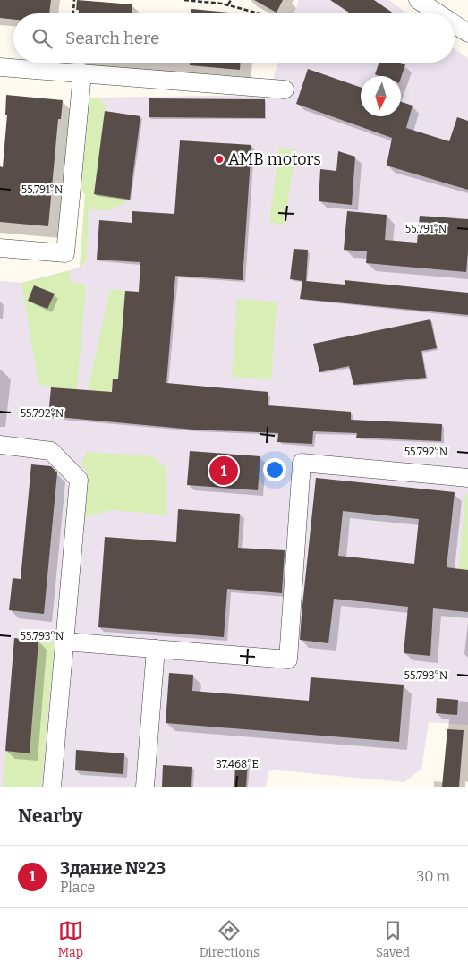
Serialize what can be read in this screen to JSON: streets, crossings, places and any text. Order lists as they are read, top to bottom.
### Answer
{
  "places": ["AMB motors"],
  "north": "bottom",
  "page": {
    "search": "Search here",
    "pins": "1",
    "heading": "Nearby",
    "list": [
      {
        "mark": "1",
        "name": "Здание №23",
        "note": "Place",
        "value": "30 m"
      }
    ],
    "nav": ["Map", "Directions", "Saved"]
  },
  "coordinates": [
    "55.791°N",
    "55.792°N",
    "55.793°N",
    "37.468°E"
  ]
}
